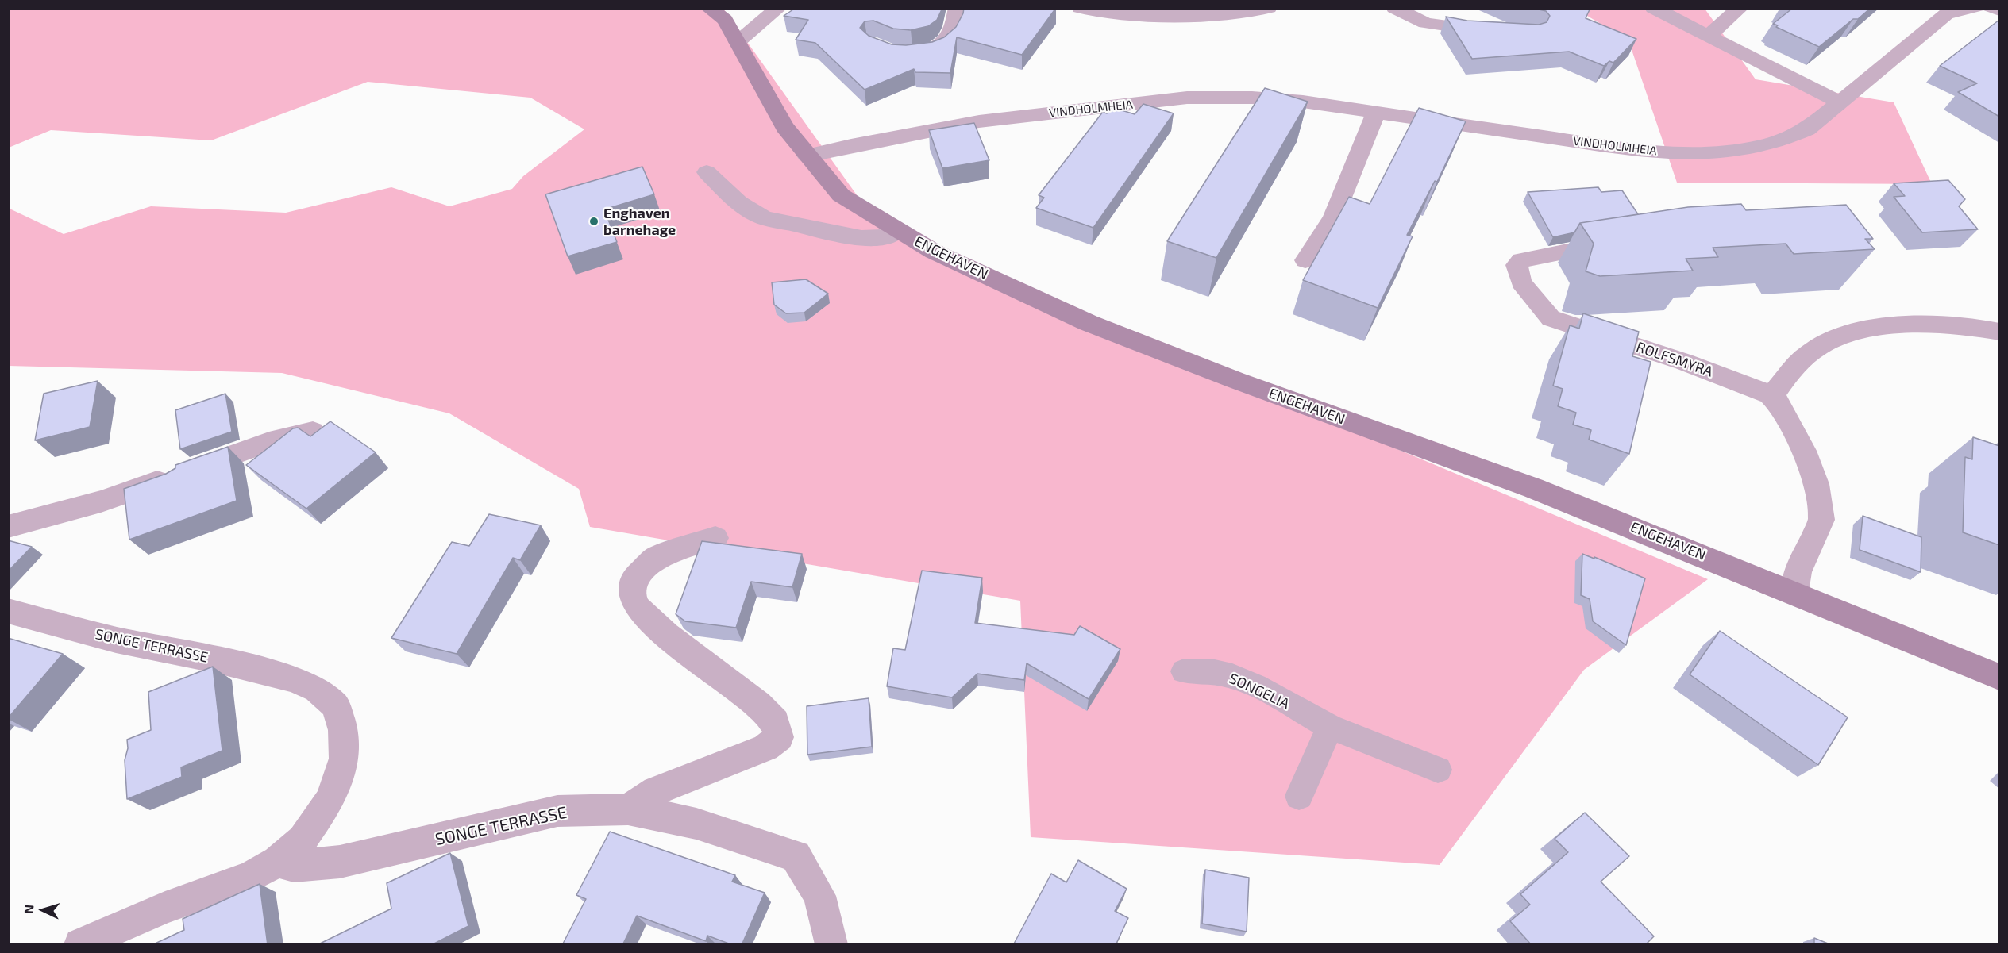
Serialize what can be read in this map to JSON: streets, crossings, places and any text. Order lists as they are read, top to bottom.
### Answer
{
  "streets": {
    "street": [
      "VINDHOLMHEIA",
      "ENGEHAVEN",
      "ROLFSMYRA",
      "SONGE TERRASSE"
    ],
    "lane": ["SONGELIA"]
  },
  "crossings": [
    ["VINDHOLMHEIA", "ENGEHAVEN"],
    ["ENGEHAVEN", "ROLFSMYRA"]
  ],
  "places": ["Enghaven barnehage"],
  "north": "left"
}
